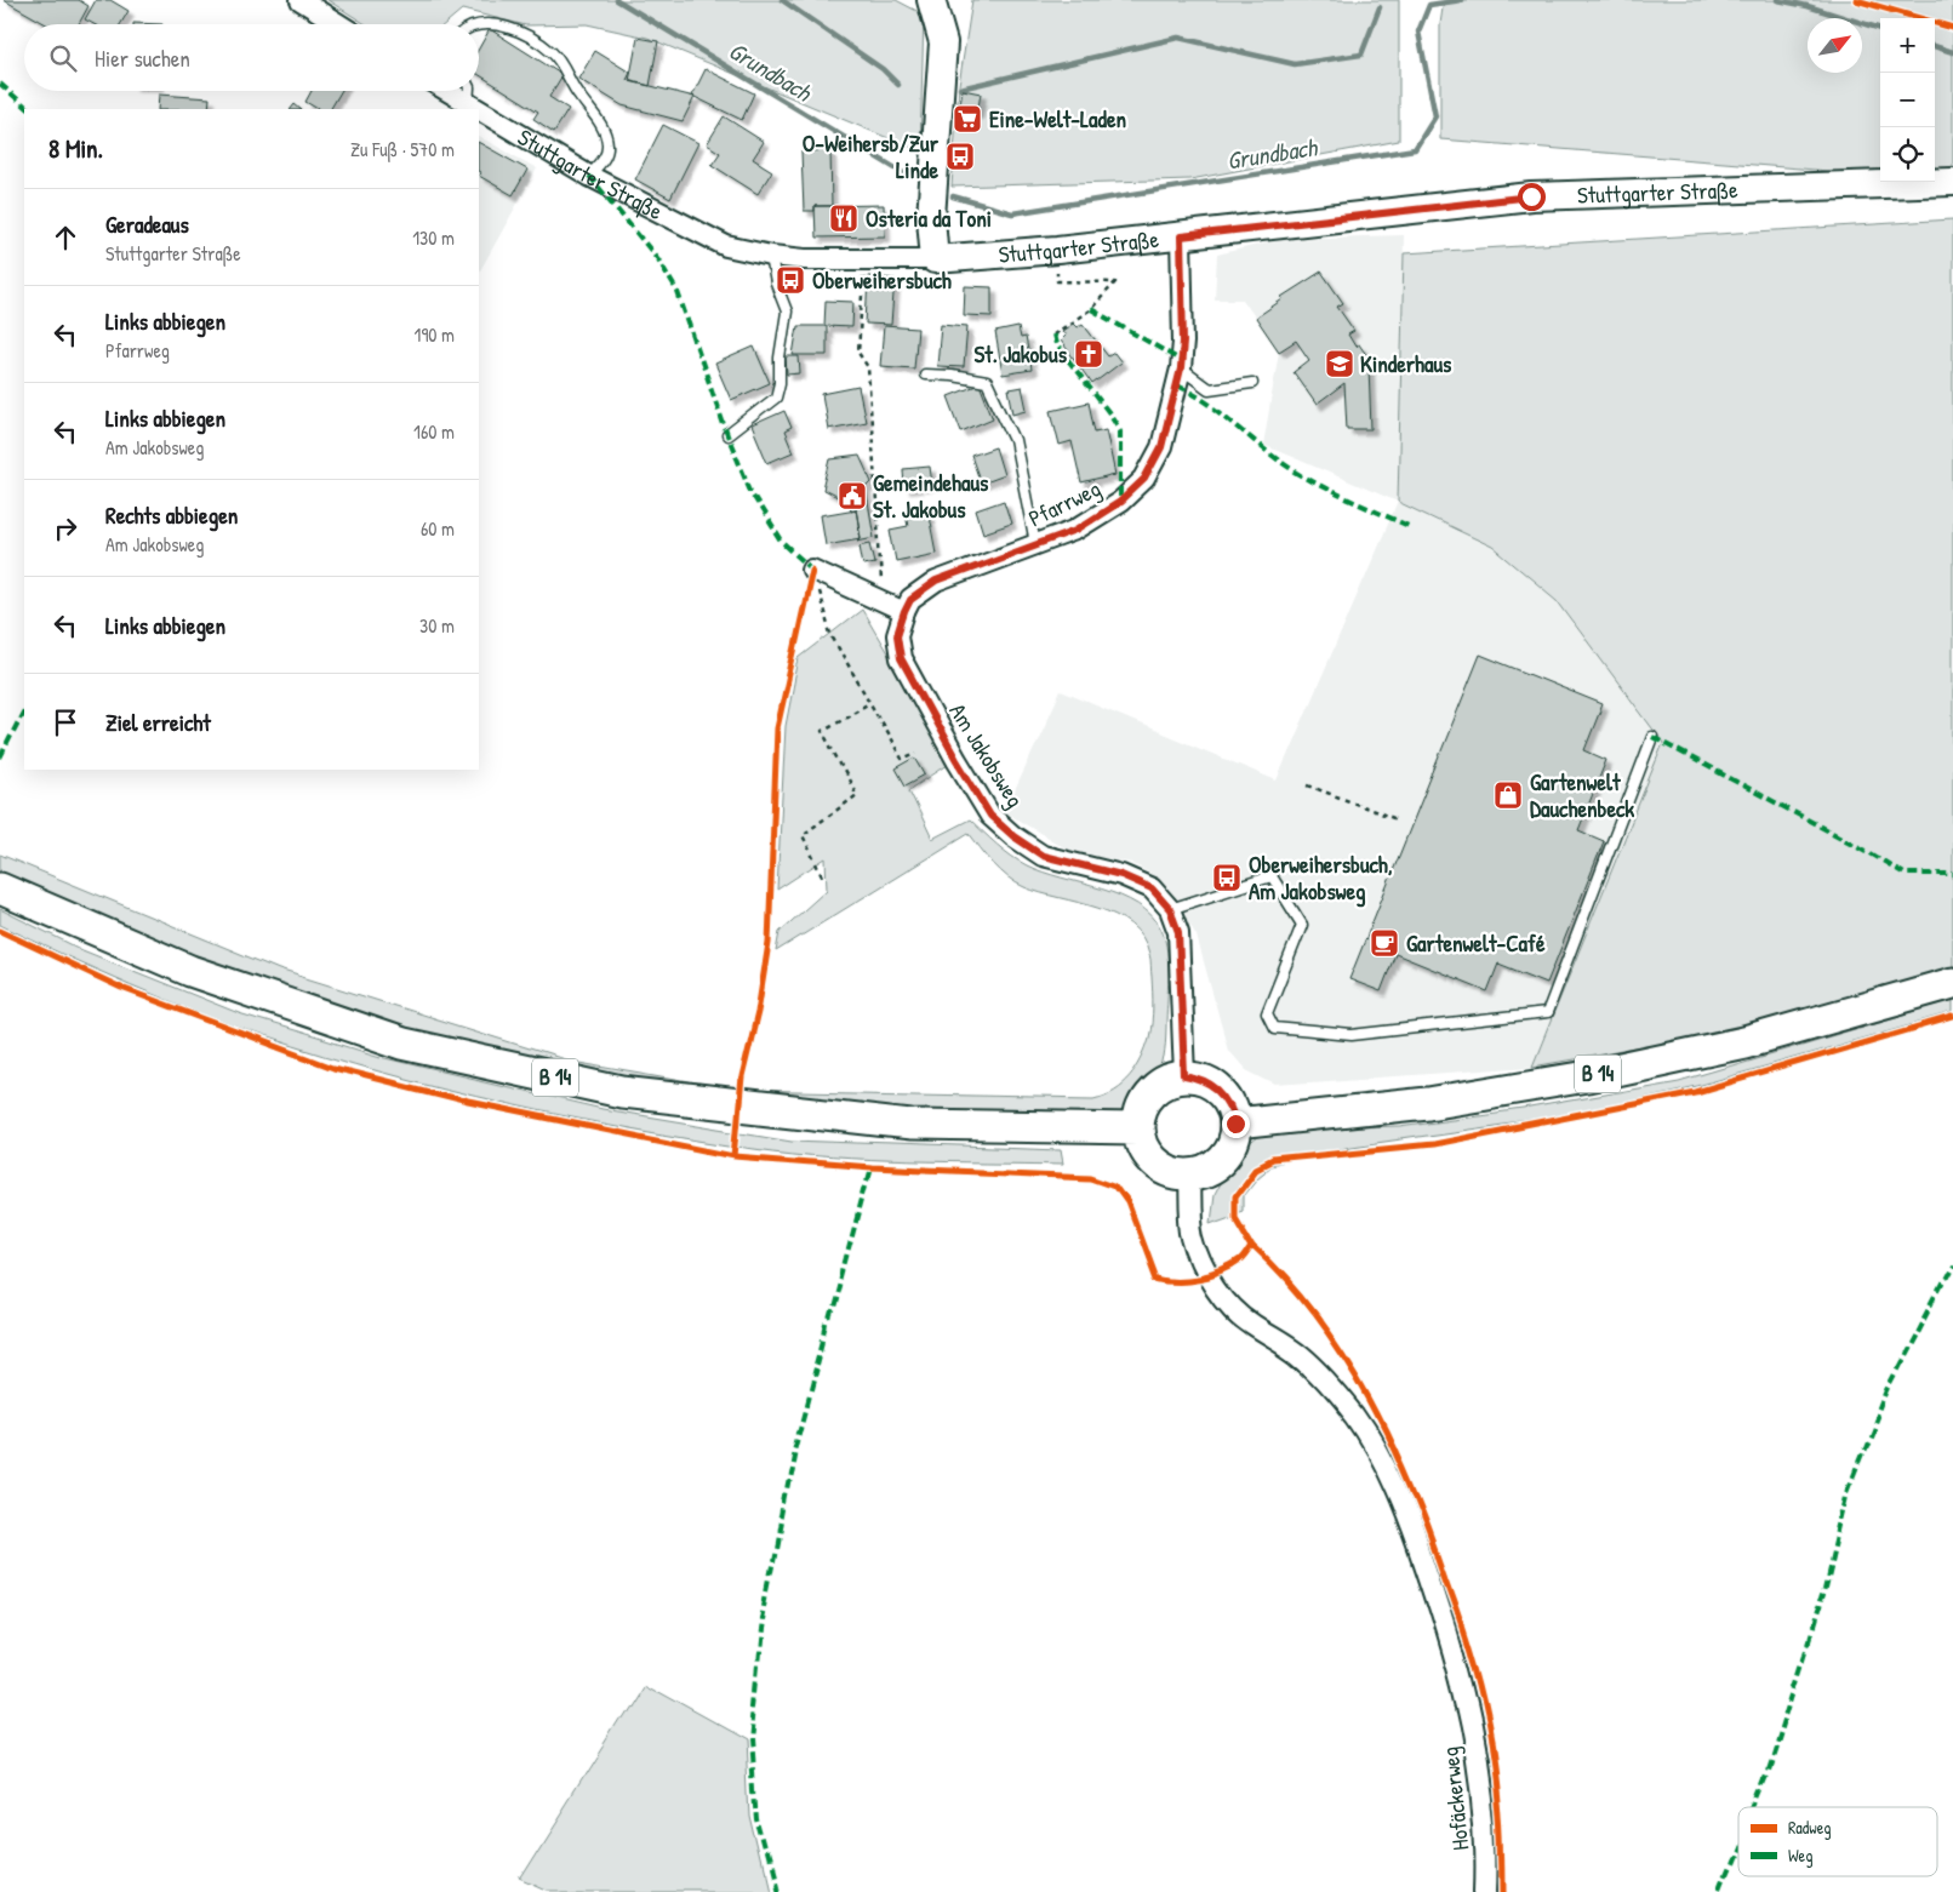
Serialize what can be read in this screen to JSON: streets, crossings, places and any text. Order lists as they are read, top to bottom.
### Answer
{
  "streets": {
    "main road": ["B 14"],
    "street": [
      "Stuttgarter Straße",
      "Pfarrweg",
      "Am Jakobsweg",
      "Hofäckerweg"
    ]
  },
  "crossings": [
    ["Stuttgarter Straße", "Pfarrweg"],
    ["Pfarrweg", "Am Jakobsweg"],
    ["Am Jakobsweg", "B 14"],
    ["Am Jakobsweg", "Hofäckerweg"],
    ["B 14", "Hofäckerweg"]
  ],
  "water": ["Grundbach"],
  "places": {
    "supermarket": ["Eine-Welt-Laden"],
    "bus stop": ["O-Weihersb/Zur Linde", "Oberweihersbuch", "Oberweihersbuch, Am Jakobsweg"],
    "restaurant": ["Osteria da Toni"],
    "church": ["St. Jakobus"],
    "school or university": ["Kinderhaus"],
    "public building": ["Gemeindehaus St. Jakobus"],
    "shop": ["Gartenwelt Dauchenbeck"],
    "cafe": ["Gartenwelt-Café"]
  },
  "legend": ["Radweg", "Weg"],
  "north": "top right",
  "page": {
    "map_buttons": ["+", "−"],
    "search": "Hier suchen",
    "heading": ["8 Min.", "Zu Fuß · 570 m"],
    "list": [
      ["Geradeaus", "Stuttgarter Straße", "130 m"],
      ["Links abbiegen", "Pfarrweg", "190 m"],
      ["Links abbiegen", "Am Jakobsweg", "160 m"],
      ["Rechts abbiegen", "Am Jakobsweg", "60 m"],
      ["Links abbiegen", "30 m"],
      "Ziel erreicht"
    ]
  }
}
